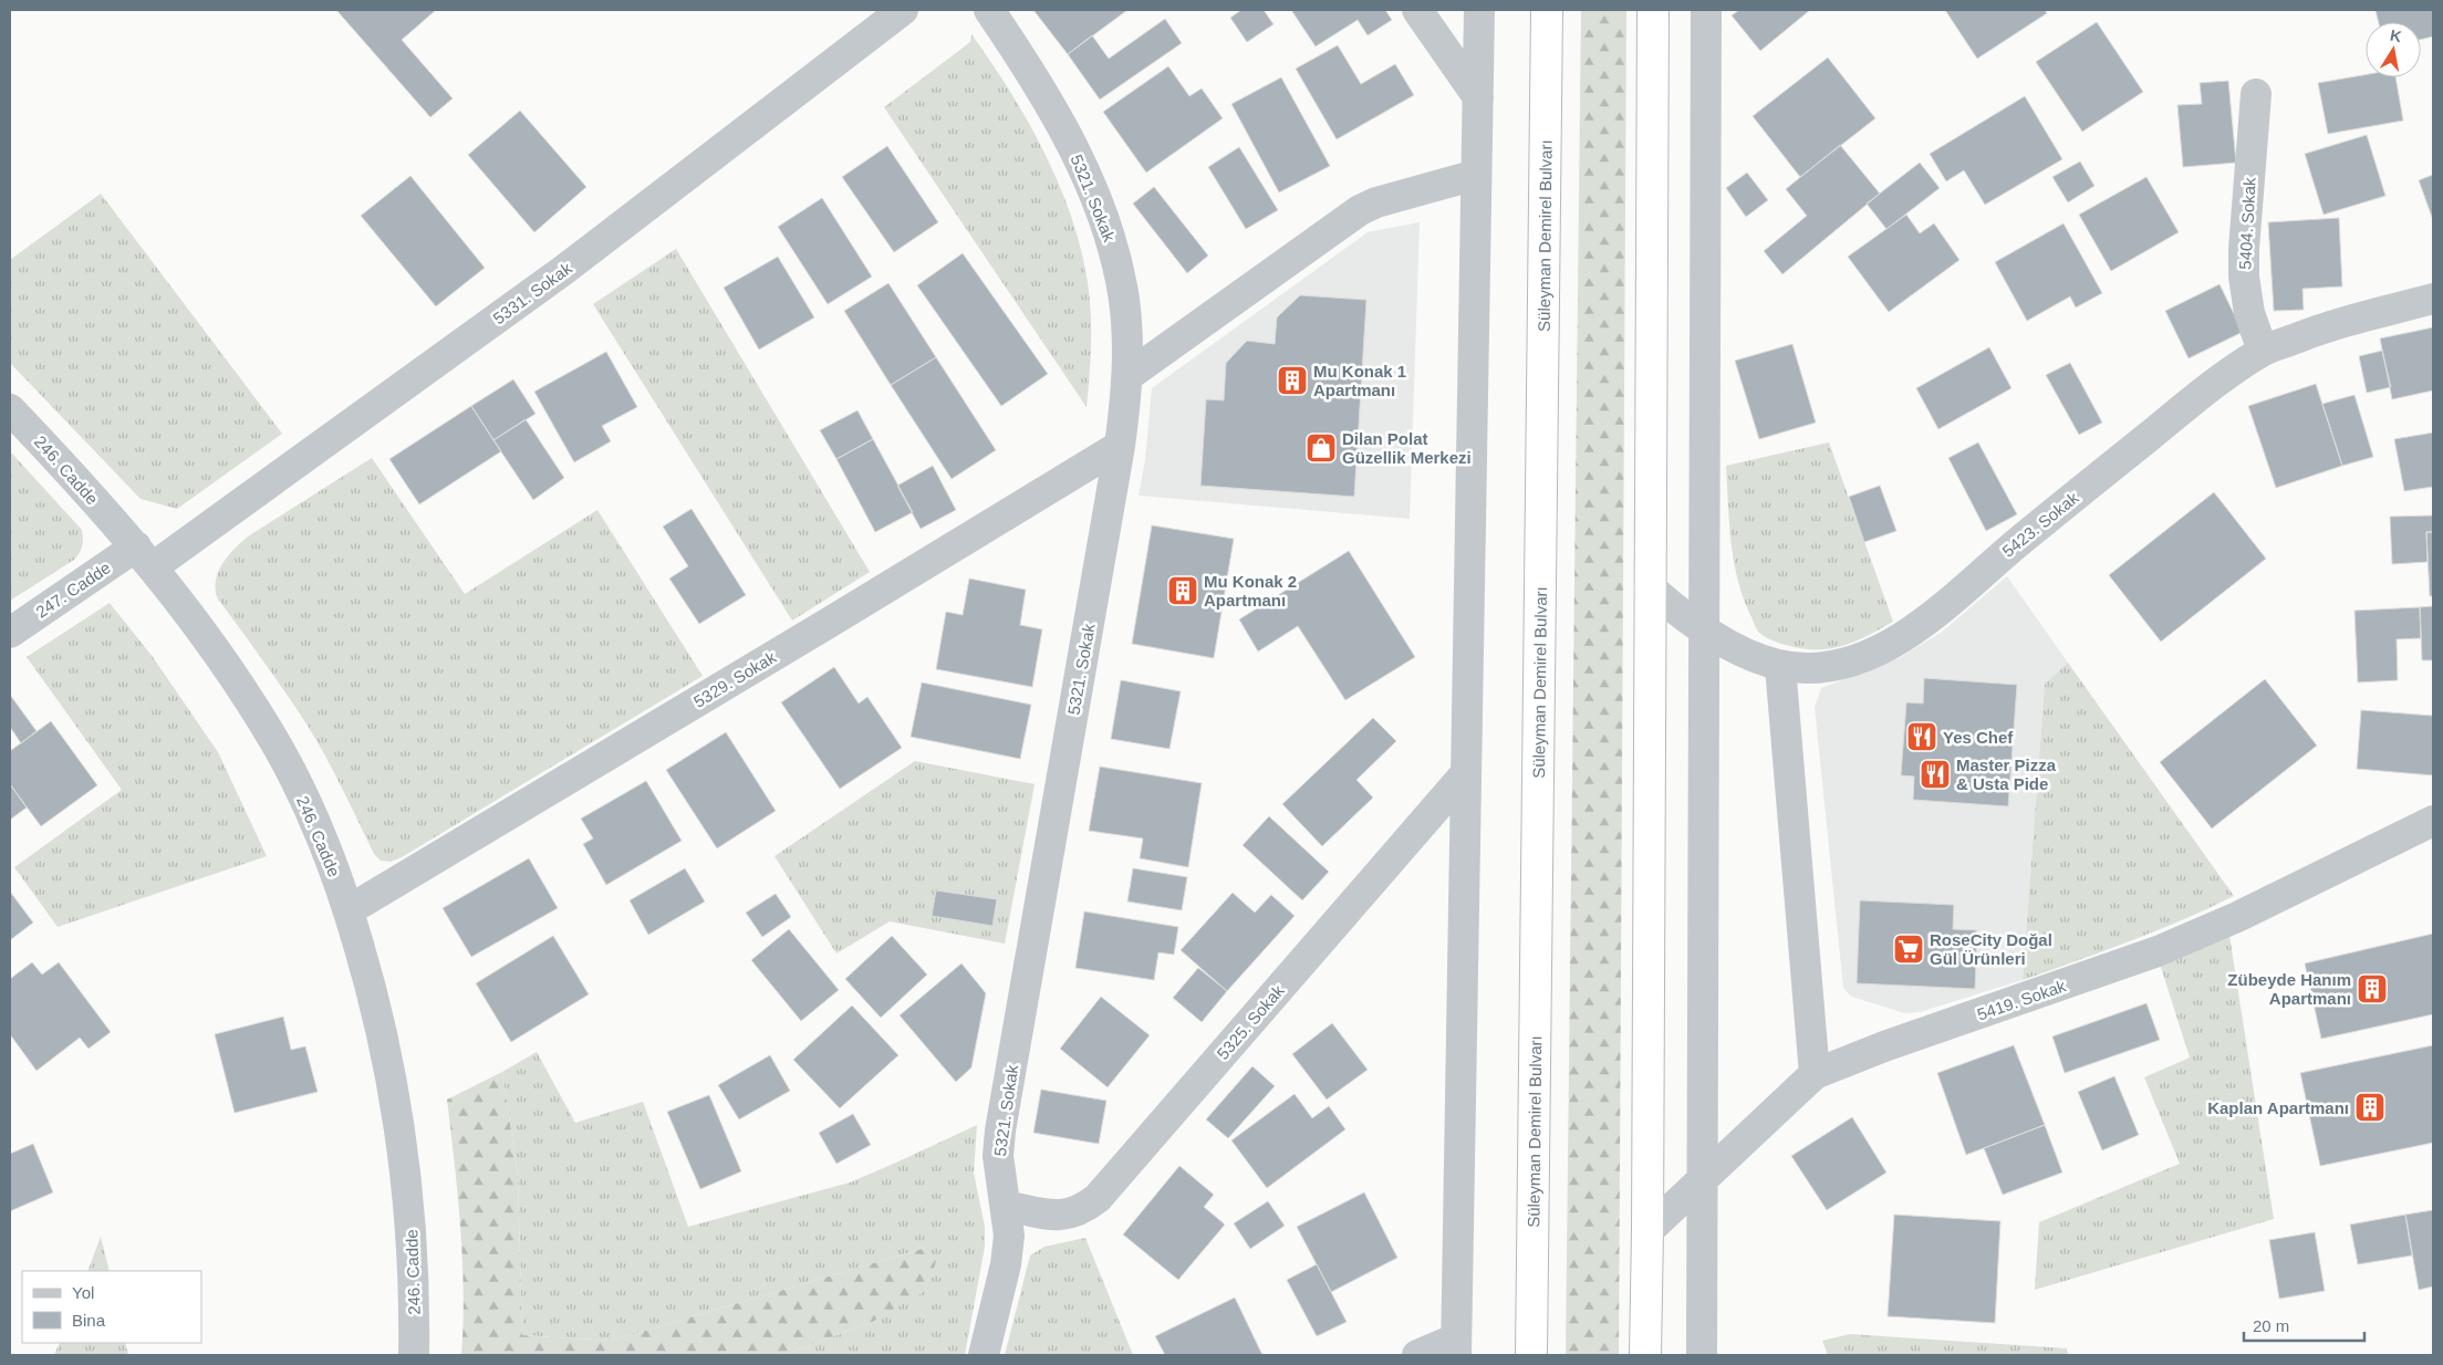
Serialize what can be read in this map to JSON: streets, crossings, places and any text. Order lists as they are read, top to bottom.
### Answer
{
  "streets": {
    "highway": ["Süleyman Demirel Bulvarı"],
    "street": [
      "5321. Sokak",
      "5404. Sokak",
      "5331. Sokak",
      "246. Cadde",
      "5423. Sokak",
      "247. Cadde",
      "5329. Sokak",
      "5419. Sokak",
      "5325. Sokak"
    ]
  },
  "crossings": [
    ["5321. Sokak", "5329. Sokak"],
    ["5321. Sokak", "5325. Sokak"],
    ["5404. Sokak", "5423. Sokak"],
    ["5331. Sokak", "246. Cadde"],
    ["5331. Sokak", "247. Cadde"],
    ["246. Cadde", "247. Cadde"],
    ["246. Cadde", "5329. Sokak"]
  ],
  "places": {
    "building": [
      "Mu Konak 1 Apartmanı",
      "Mu Konak 2 Apartmanı",
      "Zübeyde Hanım Apartmanı",
      "Kaplan Apartmanı"
    ],
    "shop": ["Dilan Polat Güzellik Merkezi"],
    "restaurant": ["Yes Chef", "Master Pizza & Usta Pide"],
    "supermarket": ["RoseCity Doğal Gül Ürünleri"]
  },
  "legend": ["Yol", "Bina"],
  "scale_bar": "20 m",
  "north": "top"
}
